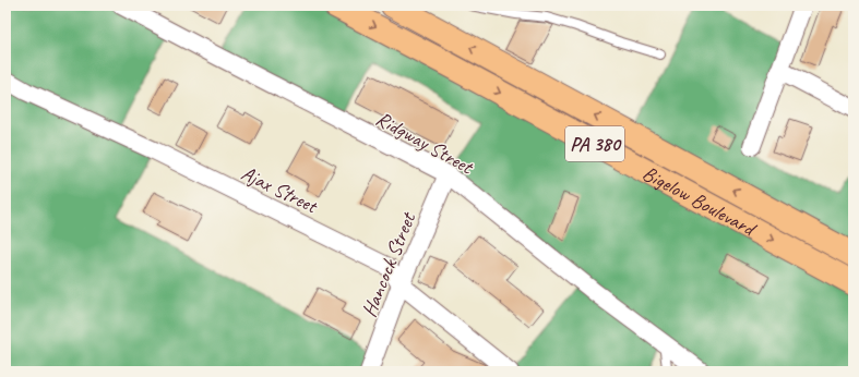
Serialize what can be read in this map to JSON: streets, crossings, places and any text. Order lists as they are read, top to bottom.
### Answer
{
  "streets": {
    "main road": ["PA 380", "Bigelow Boulevard"],
    "street": ["Ridgway Street", "Ajax Street", "Hancock Street"]
  },
  "crossings": [
    ["Ridgway Street", "Hancock Street"],
    ["Ajax Street", "Hancock Street"]
  ]
}
